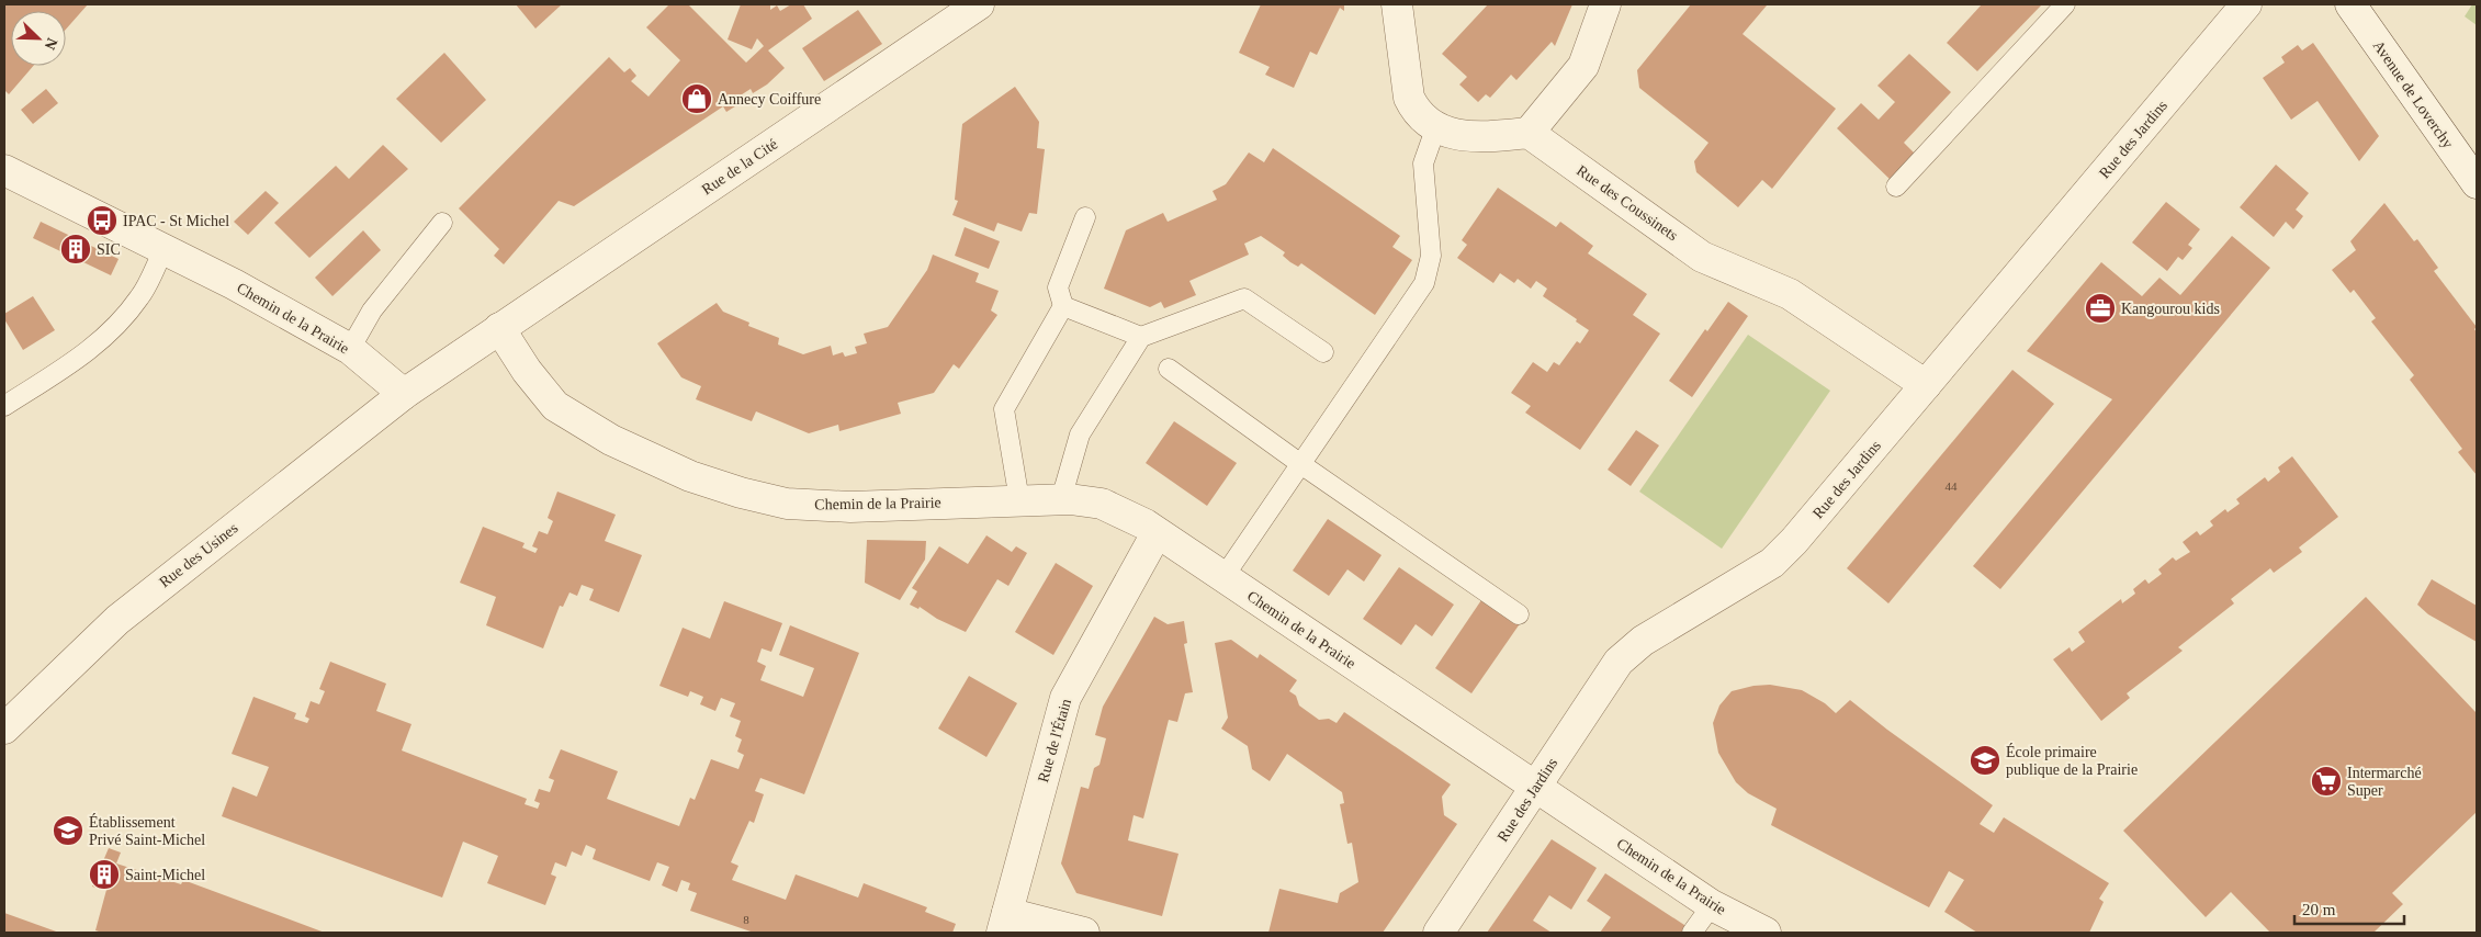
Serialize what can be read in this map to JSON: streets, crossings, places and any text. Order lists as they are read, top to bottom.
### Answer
{
  "streets": {
    "street": [
      "Avenue de Loverchy",
      "Rue des Jardins",
      "Rue de la Cité",
      "Rue des Coussinets",
      "Chemin de la Prairie",
      "Rue des Usines",
      "Rue de l'Étain"
    ]
  },
  "crossings": [
    ["Rue des Jardins", "Rue des Coussinets"],
    ["Rue des Jardins", "Chemin de la Prairie"],
    ["Rue de la Cité", "Chemin de la Prairie"],
    ["Chemin de la Prairie", "Rue des Usines"],
    ["Chemin de la Prairie", "Rue de l'Étain"]
  ],
  "places": {
    "shop": ["Annecy Coiffure"],
    "bus stop": ["IPAC - St Michel"],
    "building": ["SIC", "Saint-Michel"],
    "office": ["Kangourou kids"],
    "school or university": ["École primaire publique de la Prairie", "Établissement Privé Saint-Michel"],
    "supermarket": ["Intermarché Super"]
  },
  "house_numbers": ["44", "8"],
  "scale_bar": "20 m",
  "north": "bottom right"
}
